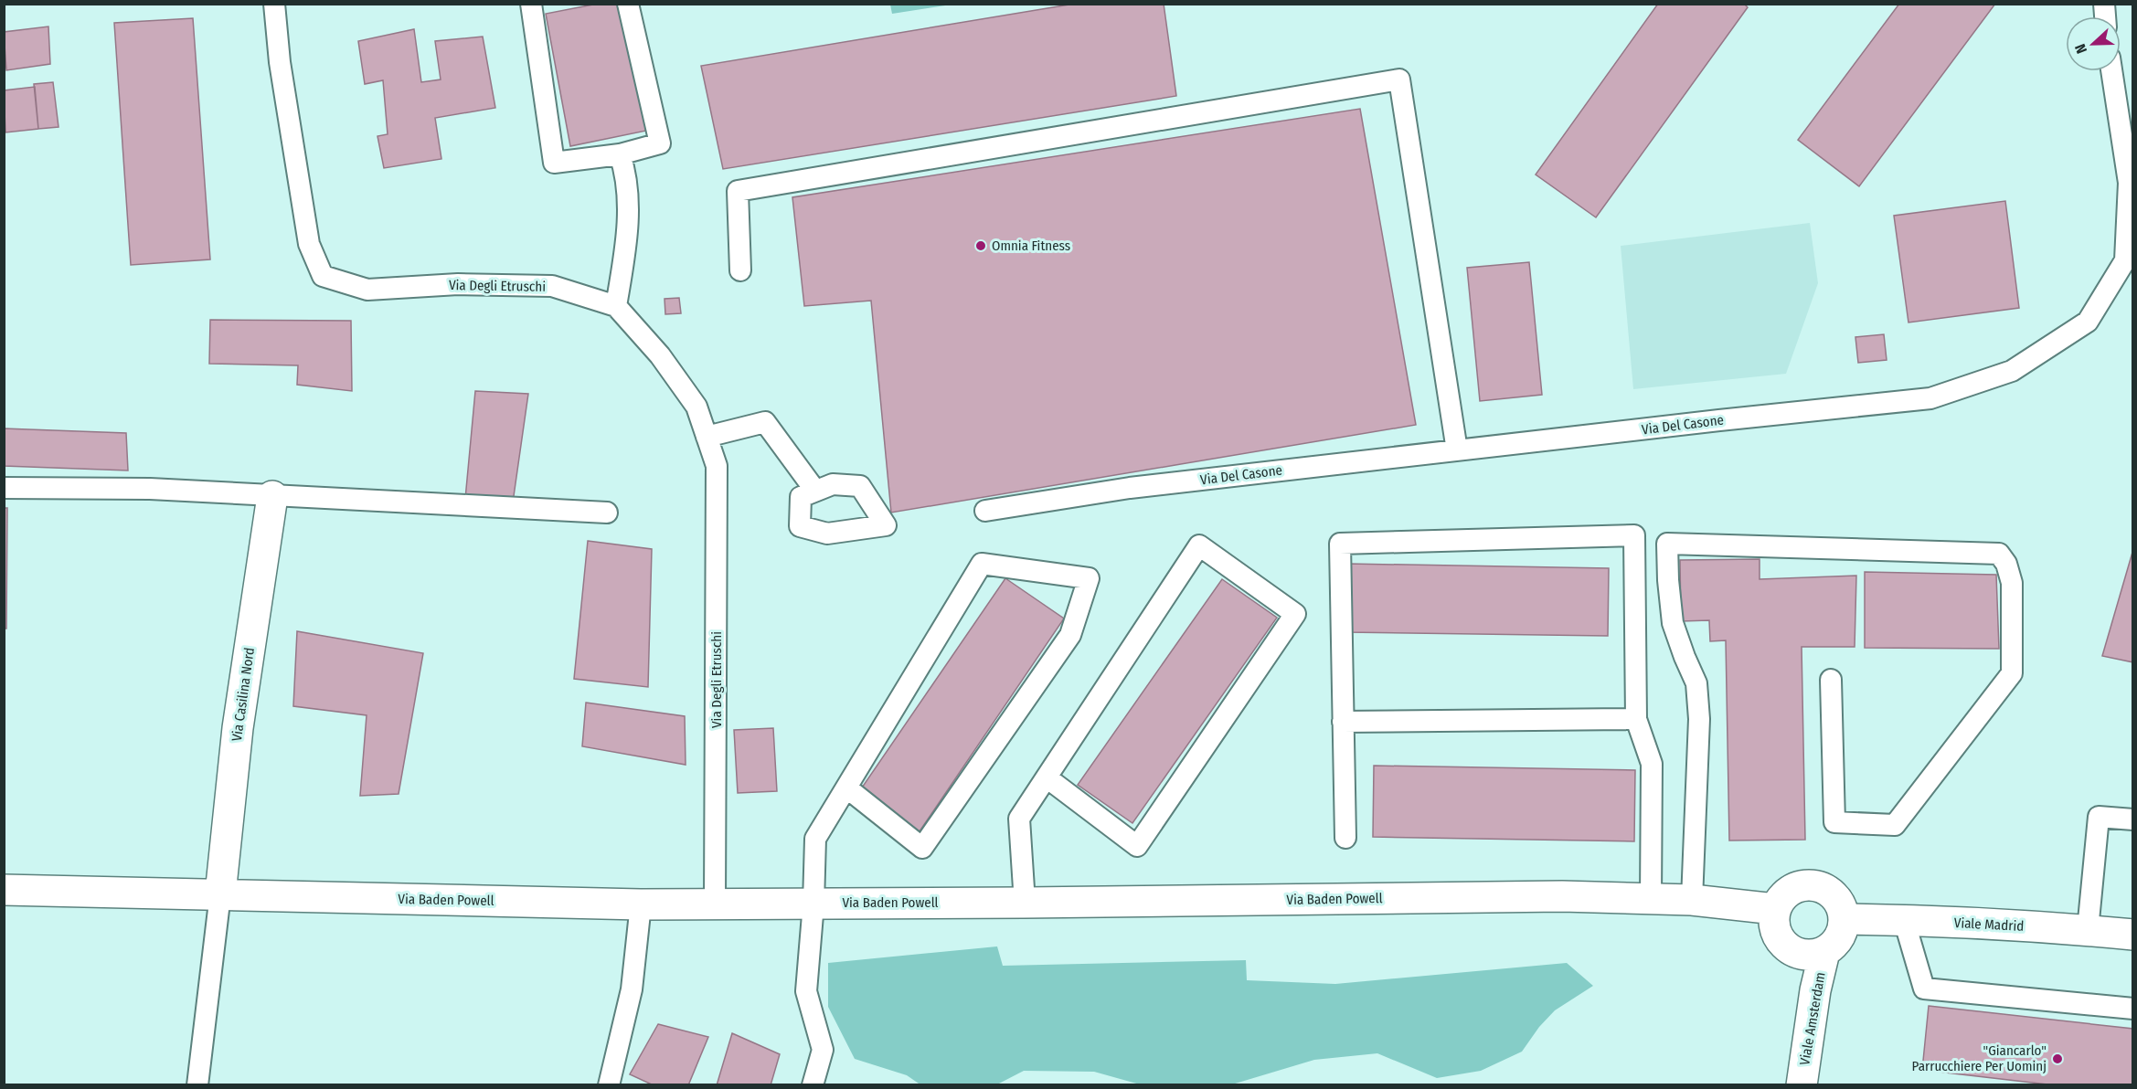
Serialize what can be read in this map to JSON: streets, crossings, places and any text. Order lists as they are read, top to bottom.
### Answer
{
  "streets": {
    "street": [
      "Via Casilina Nord",
      "Via Baden Powell",
      "Viale Madrid",
      "Viale Amsterdam"
    ],
    "lane": ["Via Degli Etruschi", "Via Del Casone"]
  },
  "crossings": [
    ["Via Degli Etruschi", "Via Baden Powell"],
    ["Via Casilina Nord", "Via Baden Powell"],
    ["Via Baden Powell", "Viale Madrid"],
    ["Via Baden Powell", "Viale Amsterdam"],
    ["Viale Madrid", "Viale Amsterdam"]
  ],
  "places": ["Omnia Fitness", "\"Giancarlo\" Parrucchiere Per Uominj"],
  "north": "left"
}
